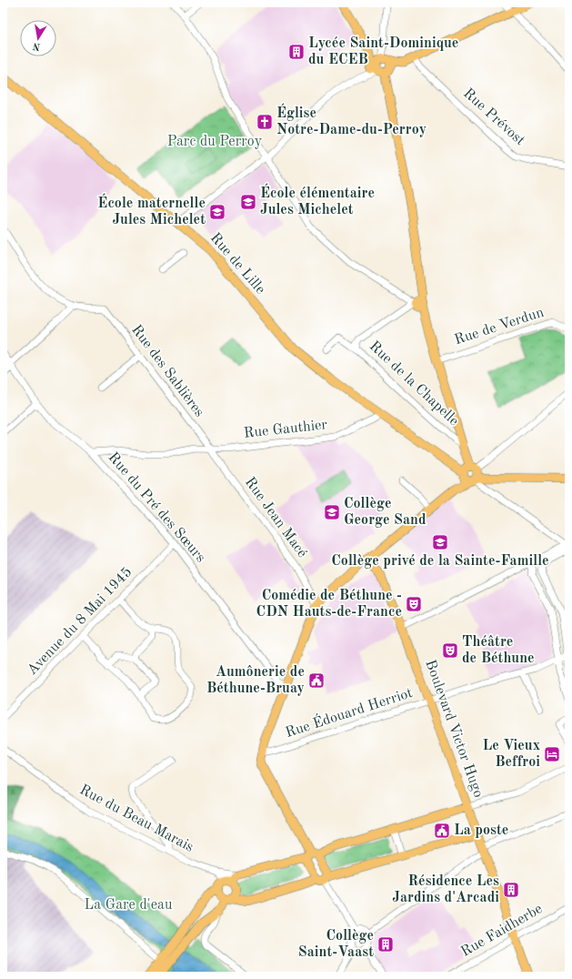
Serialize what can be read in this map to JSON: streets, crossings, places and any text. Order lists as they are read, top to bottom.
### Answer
{
  "streets": {
    "main road": ["Rue de Lille", "Boulevard Victor Hugo"],
    "street": [
      "Rue Prévost",
      "Rue de Verdun",
      "Rue des Sablières",
      "Rue de la Chapelle",
      "Rue Gauthier",
      "Rue du Pré des Sœurs",
      "Rue Jean Macé",
      "Avenue du 8 Mai 1945",
      "Rue Édouard Herriot",
      "Rue du Beau Marais",
      "Rue Faidherbe"
    ]
  },
  "crossings": [
    ["Rue de Lille", "Rue Gauthier"],
    ["Rue des Sablières", "Rue Gauthier"],
    ["Rue des Sablières", "Rue Jean Macé"],
    ["Rue Gauthier", "Rue du Pré des Sœurs"],
    ["Rue Gauthier", "Rue Jean Macé"],
    ["Rue du Pré des Sœurs", "Avenue du 8 Mai 1945"],
    ["Rue Édouard Herriot", "Boulevard Victor Hugo"],
    ["Boulevard Victor Hugo", "Rue Faidherbe"]
  ],
  "parks": ["Parc du Perroy", "La Gare d'eau"],
  "places": {
    "building": ["Lycée Saint-Dominique du ECEB", "Résidence Les Jardins d'Arcadi", "Collège Saint-Vaast"],
    "church": ["Église Notre-Dame-du-Perroy"],
    "school or university": [
      "École élémentaire Jules Michelet",
      "École maternelle Jules Michelet",
      "Collège George Sand",
      "Collège privé de la Sainte-Famille"
    ],
    "theatre": ["Comédie de Béthune - CDN Hauts-de-France", "Théâtre de Béthune"],
    "public building": ["Aumônerie de Béthune-Bruay", "La poste"],
    "hotel": ["Le Vieux Beffroi"]
  },
  "north": "bottom"
}
